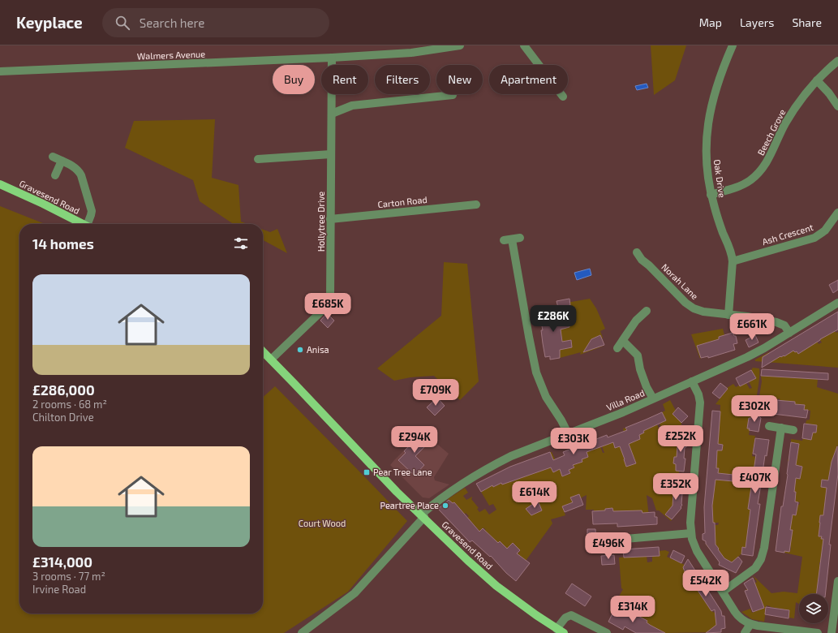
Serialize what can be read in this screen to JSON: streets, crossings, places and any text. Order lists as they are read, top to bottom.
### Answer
{
  "streets": {
    "main road": ["Gravesend Road"],
    "street": [
      "Walmers Avenue",
      "Beech Grove",
      "Oak Drive",
      "Carton Road",
      "Hollytree Drive",
      "Ash Crescent",
      "Norah Lane",
      "Villa Road"
    ]
  },
  "crossings": [
    ["Walmers Avenue", "Hollytree Drive"],
    ["Beech Grove", "Oak Drive"],
    ["Oak Drive", "Ash Crescent"],
    ["Oak Drive", "Norah Lane"],
    ["Gravesend Road", "Hollytree Drive"],
    ["Gravesend Road", "Villa Road"],
    ["Carton Road", "Hollytree Drive"],
    ["Norah Lane", "Villa Road"]
  ],
  "parks": ["Court Wood"],
  "places": {
    "other": ["Anisa", "Peartree Place"],
    "transit": ["Pear Tree Lane"]
  },
  "page": {
    "header": "Keyplace",
    "search": "Search here",
    "nav": ["Map", "Layers", "Share"],
    "chip": [
      "Buy",
      "Rent",
      "Filters",
      "New",
      "Apartment"
    ],
    "heading": "14 homes",
    "list": [
      {
        "name": "£286,000",
        "note": "2 rooms · 68 m² · Chilton Drive"
      },
      {
        "name": "£314,000",
        "note": "3 rooms · 77 m² · Irvine Road"
      }
    ],
    "price": [
      "£685K",
      "£286K",
      "£661K",
      "£709K",
      "£302K",
      "£252K",
      "£294K",
      "£303K",
      "£407K",
      "£352K",
      "£614K",
      "£496K",
      "£542K",
      "£314K"
    ]
  }
}
